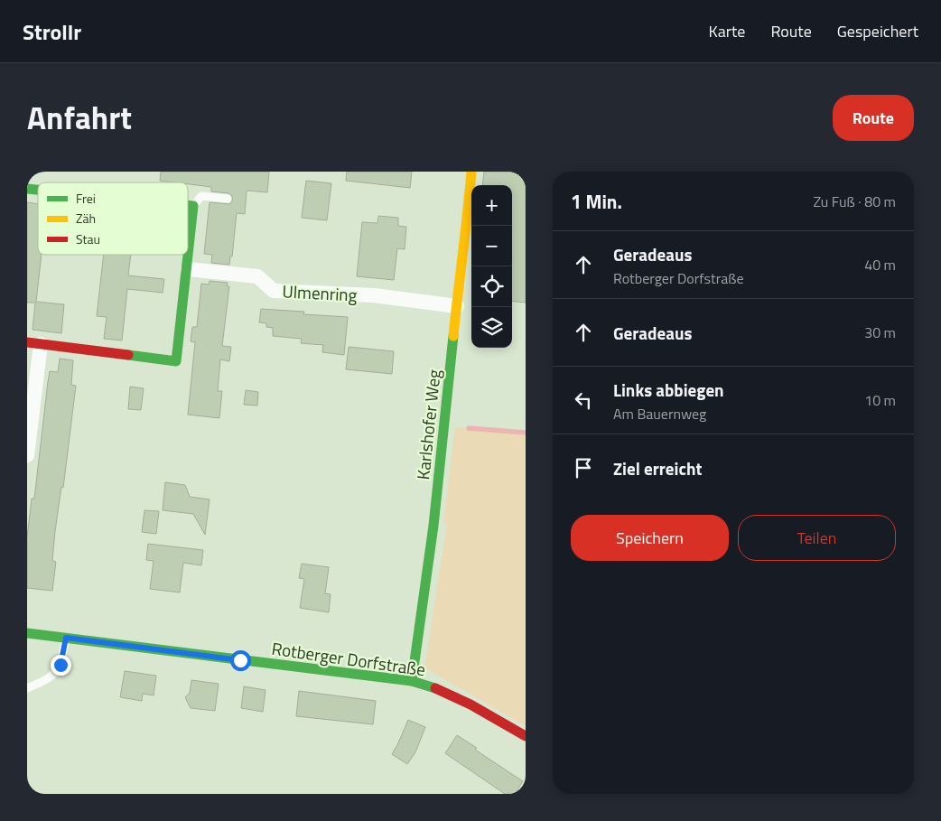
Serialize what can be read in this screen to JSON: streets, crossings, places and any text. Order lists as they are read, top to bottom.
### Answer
{
  "streets": {
    "street": ["Ulmenring", "Karlshofer Weg", "Rotberger Dorfstraße"]
  },
  "crossings": [
    ["Ulmenring", "Karlshofer Weg"],
    ["Karlshofer Weg", "Rotberger Dorfstraße"]
  ],
  "legend": ["Frei", "Zäh", "Stau"],
  "page": {
    "header": "Strollr",
    "nav": ["Karte", "Route", "Gespeichert"],
    "title": "Anfahrt",
    "buttons": [
      "Route",
      ["Speichern", "Teilen"]
    ],
    "heading": ["1 Min.", "Zu Fuß · 80 m"],
    "map_buttons": ["+", "−"],
    "list": [
      ["Geradeaus", "Rotberger Dorfstraße", "40 m"],
      ["Geradeaus", "30 m"],
      ["Links abbiegen", "Am Bauernweg", "10 m"],
      "Ziel erreicht"
    ]
  }
}
